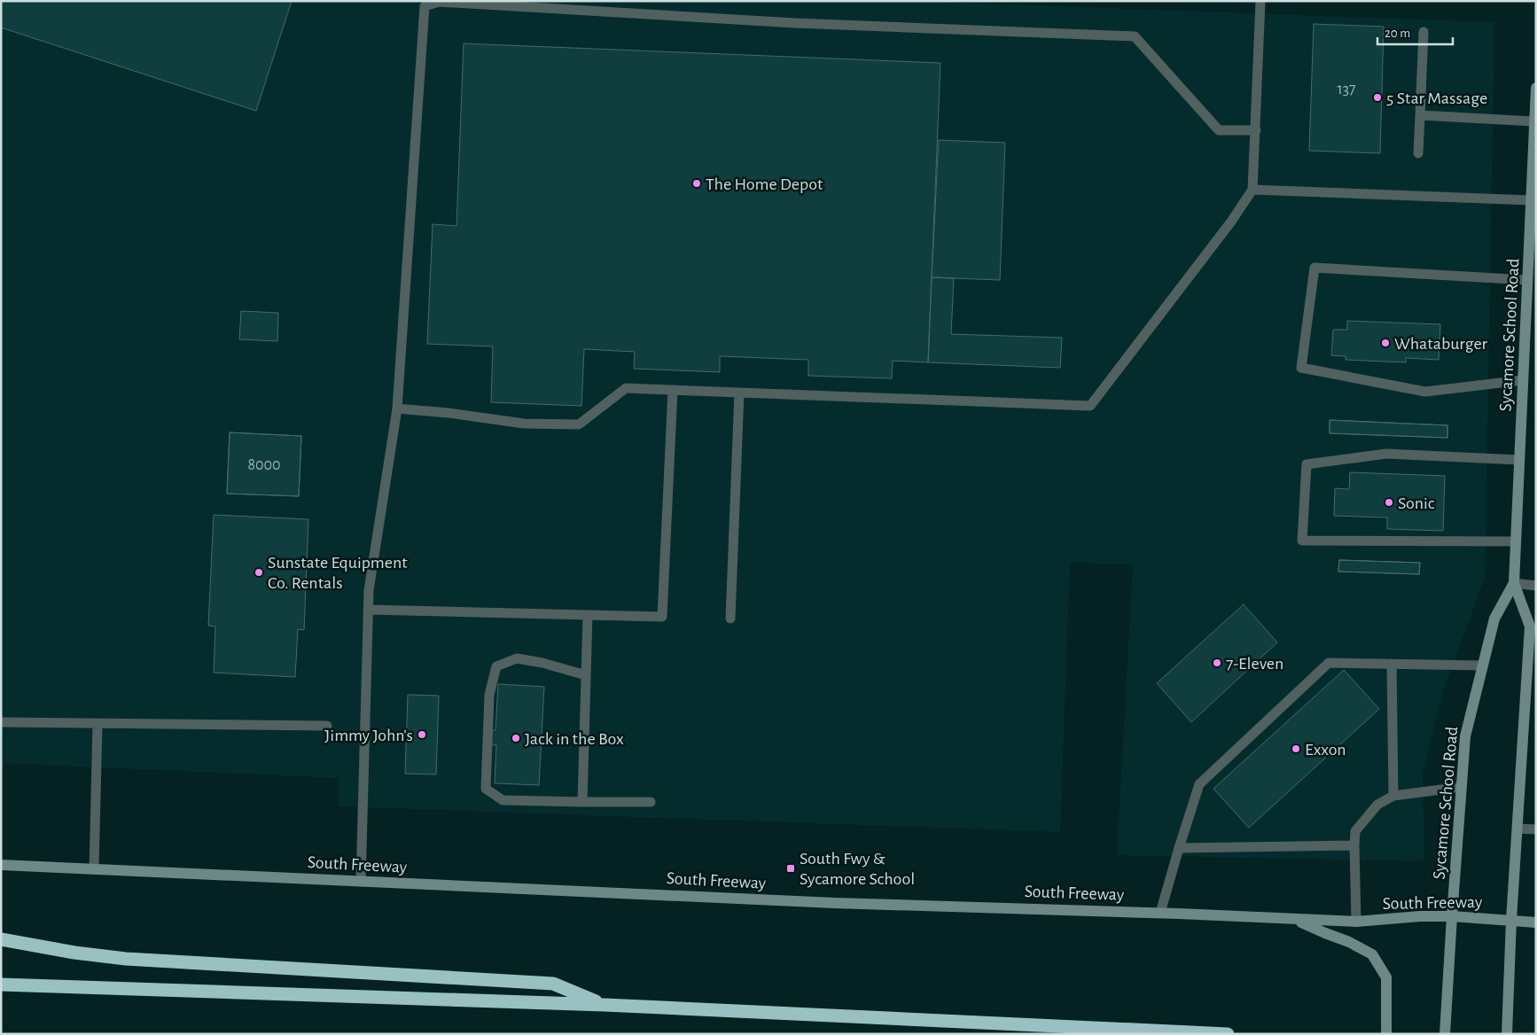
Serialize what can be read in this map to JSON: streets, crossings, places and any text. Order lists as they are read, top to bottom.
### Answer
{
  "streets": {
    "main road": ["Sycamore School Road", "South Freeway"]
  },
  "crossings": [
    ["Sycamore School Road", "South Freeway"]
  ],
  "places": {
    "other": [
      "5 Star Massage",
      "The Home Depot",
      "Whataburger",
      "Sonic",
      "Sunstate Equipment Co. Rentals",
      "7-Eleven",
      "Jimmy John's",
      "Jack in the Box",
      "Exxon"
    ],
    "transit": ["South Fwy & Sycamore School"]
  },
  "house_numbers": ["137", "8000"],
  "scale_bar": "20 m"
}
